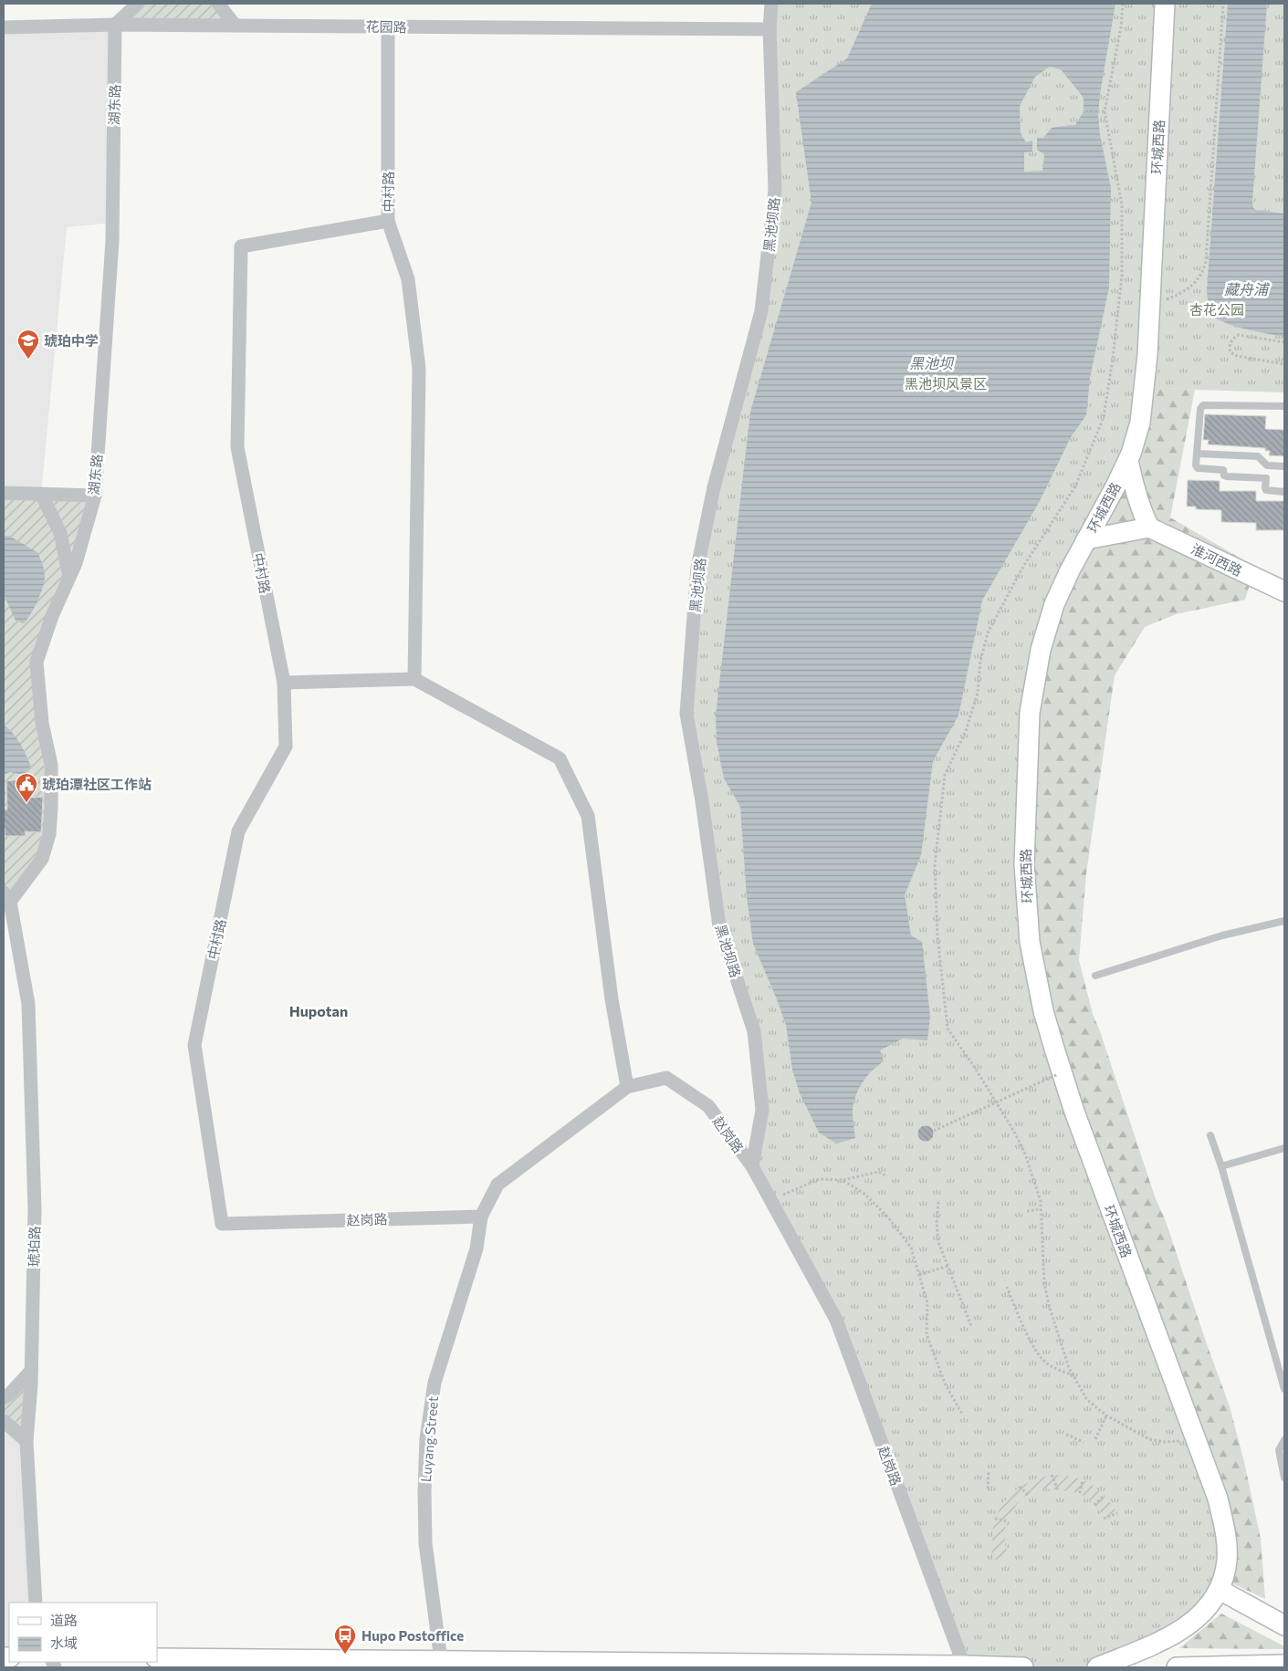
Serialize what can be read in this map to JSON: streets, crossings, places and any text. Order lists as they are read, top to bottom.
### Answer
{
  "streets": {
    "street": [
      "花园路",
      "湖东路",
      "环城西路",
      "中村路",
      "黑池坝路",
      "淮河西路",
      "赵岗路",
      "琥珀路",
      "Luyang Street"
    ]
  },
  "crossings": [
    ["花园路", "湖东路"],
    ["花园路", "中村路"],
    ["花园路", "黑池坝路"],
    ["湖东路", "琥珀路"],
    ["中村路", "赵岗路"],
    ["黑池坝路", "赵岗路"],
    ["赵岗路", "Luyang Street"]
  ],
  "districts": ["Hupotan"],
  "water": ["藏舟浦", "黑池坝"],
  "parks": ["杏花公园", "黑池坝风景区"],
  "places": {
    "school or university": ["琥珀中学"],
    "public building": ["琥珀潭社区工作站"],
    "bus stop": ["Hupo Postoffice"]
  },
  "legend": ["道路", "水域"]
}
